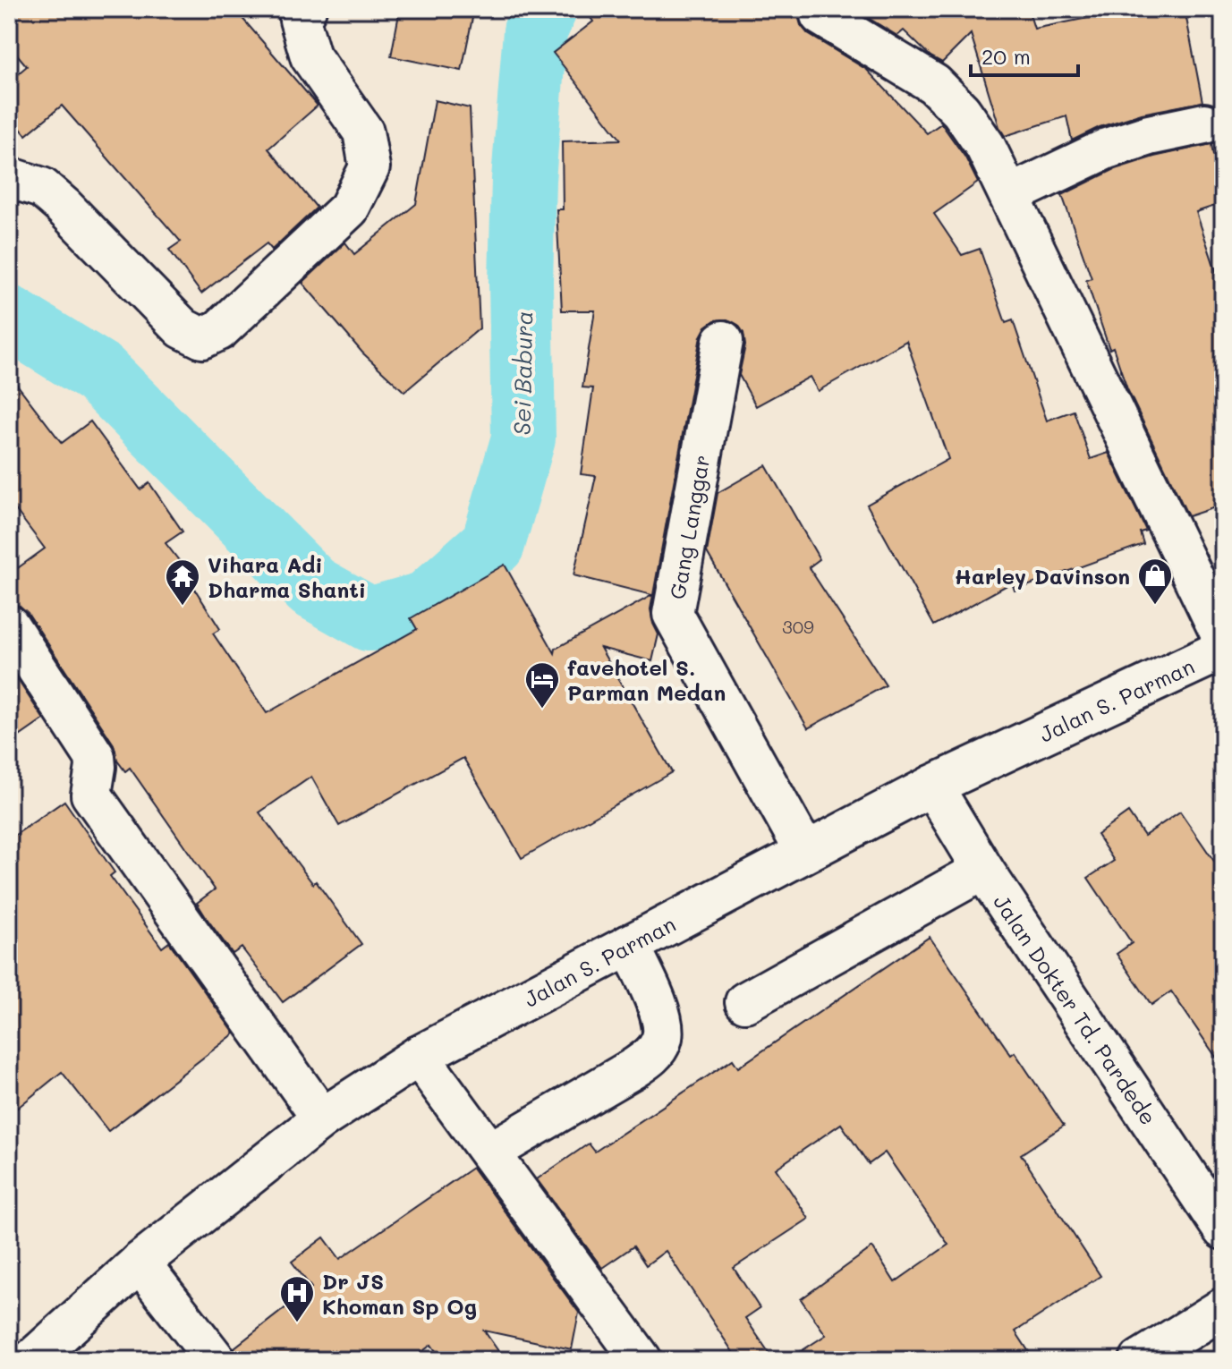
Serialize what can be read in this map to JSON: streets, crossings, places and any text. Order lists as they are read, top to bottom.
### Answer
{
  "streets": {
    "street": ["Gang Langgar", "Jalan S. Parman", "Jalan Dokter Td. Pardede"]
  },
  "crossings": [
    ["Gang Langgar", "Jalan S. Parman"],
    ["Jalan S. Parman", "Jalan Dokter Td. Pardede"]
  ],
  "water": ["Sei Babura"],
  "places": {
    "shop": ["Harley Davinson"],
    "temple": ["Vihara Adi Dharma Shanti"],
    "hotel": ["favehotel S. Parman Medan"],
    "hospital": ["Dr JS Khoman Sp Og"]
  },
  "house_numbers": ["309"],
  "scale_bar": "20 m"
}
